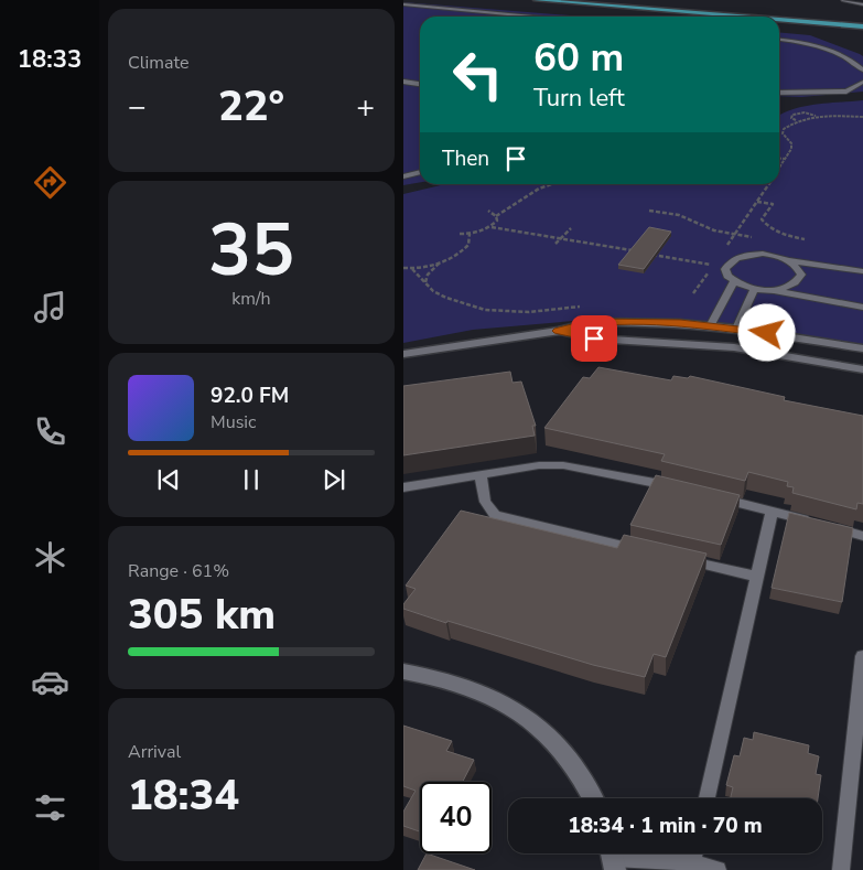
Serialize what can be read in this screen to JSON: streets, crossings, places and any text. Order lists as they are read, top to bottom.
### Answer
{
  "page": {
    "tabs": "18:33",
    "tile": [
      "Climate",
      ["35", "km/h"],
      ["Range · 61%", "305 km"],
      ["Arrival", "18:34"]
    ],
    "turn": ["60 m", "Turn left"],
    "heat": ["−", "22°", "+"],
    "then": "Then",
    "song": ["92.0 FM", "Music"],
    "limit": "40",
    "trip": "18:34 · 1 min · 70 m"
  }
}
